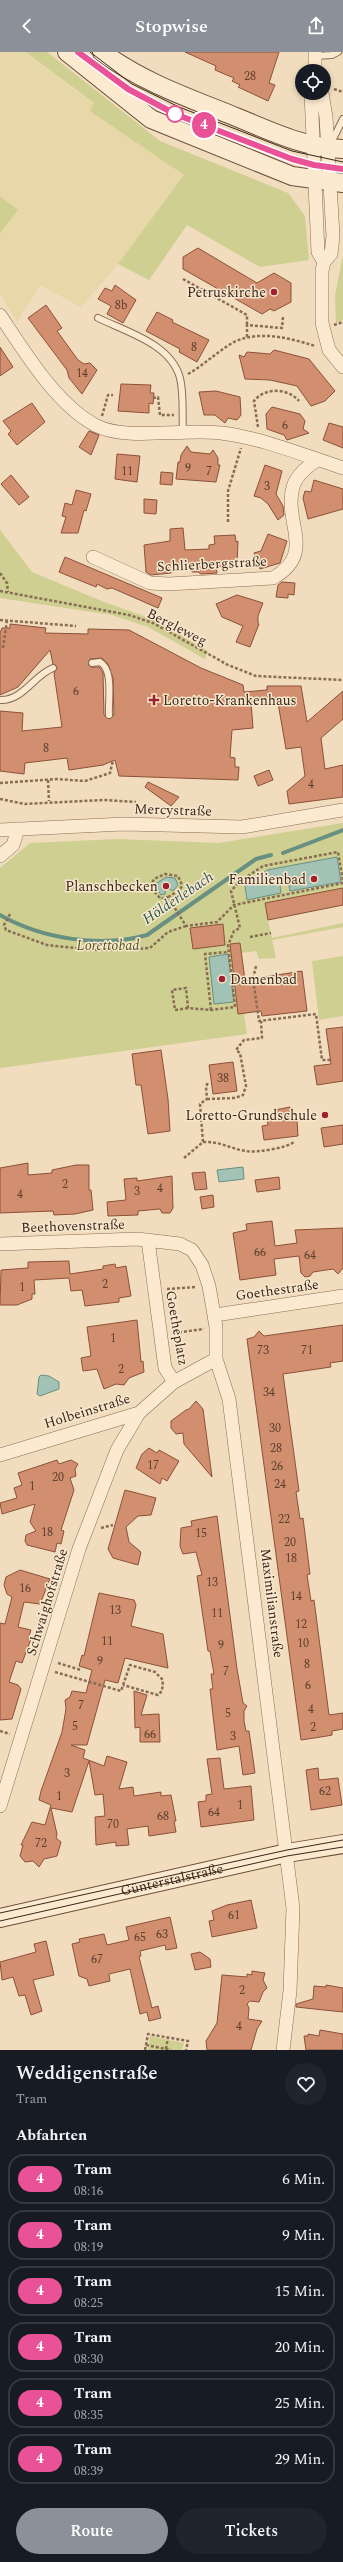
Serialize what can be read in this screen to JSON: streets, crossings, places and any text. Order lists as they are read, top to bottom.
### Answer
{
  "streets": {
    "main road": ["Günterstalstraße"],
    "street": [
      "Schlierbergstraße",
      "Mercystraße",
      "Beethovenstraße",
      "Goethestraße",
      "Goetheplatz",
      "Holbeinstraße",
      "Schwaighofstraße",
      "Maximilianstraße"
    ],
    "path": ["Bergleweg"]
  },
  "crossings": [
    ["Beethovenstraße", "Goetheplatz"],
    ["Goetheplatz", "Holbeinstraße"],
    ["Goetheplatz", "Maximilianstraße"],
    ["Holbeinstraße", "Schwaighofstraße"],
    ["Maximilianstraße", "Günterstalstraße"]
  ],
  "water": ["Hölderlebach"],
  "parks": ["Lorettobad"],
  "places": {
    "other": [
      "Petruskirche",
      "Familienbad",
      "Planschbecken",
      "Damenbad",
      "Loretto-Grundschule"
    ],
    "health": ["Loretto-Krankenhaus"]
  },
  "lines": ["tram line 4"],
  "house_numbers": [
    "28",
    "8b",
    "8",
    "14",
    "6",
    "9",
    "11",
    "7",
    "3",
    "6",
    "8",
    "4",
    "38",
    "2",
    "4",
    "3",
    "4",
    "66",
    "64",
    "2",
    "1",
    "1",
    "73",
    "71",
    "2",
    "34",
    "30",
    "28",
    "17",
    "26",
    "20",
    "24",
    "1",
    "22",
    "18",
    "15",
    "20",
    "18",
    "13",
    "16",
    "14",
    "13",
    "11",
    "12",
    "11",
    "10",
    "9",
    "9",
    "8",
    "7",
    "6",
    "7",
    "4",
    "5",
    "5",
    "2",
    "66",
    "3",
    "3",
    "62",
    "1",
    "1",
    "64",
    "68",
    "70",
    "72",
    "61",
    "63",
    "65",
    "67",
    "2",
    "4"
  ],
  "page": {
    "header": "Stopwise",
    "on_map": "4",
    "heading": [
      ["Weddigenstraße", "Tram"],
      "Abfahrten"
    ],
    "list": [
      {
        "mark": "4",
        "name": "Tram",
        "note": "08:16",
        "value": "6 Min."
      },
      {
        "mark": "4",
        "name": "Tram",
        "note": "08:19",
        "value": "9 Min."
      },
      {
        "mark": "4",
        "name": "Tram",
        "note": "08:25",
        "value": "15 Min."
      },
      {
        "mark": "4",
        "name": "Tram",
        "note": "08:30",
        "value": "20 Min."
      },
      {
        "mark": "4",
        "name": "Tram",
        "note": "08:35",
        "value": "25 Min."
      },
      {
        "mark": "4",
        "name": "Tram",
        "note": "08:39",
        "value": "29 Min."
      }
    ],
    "buttons": ["Route", "Tickets"]
  }
}
